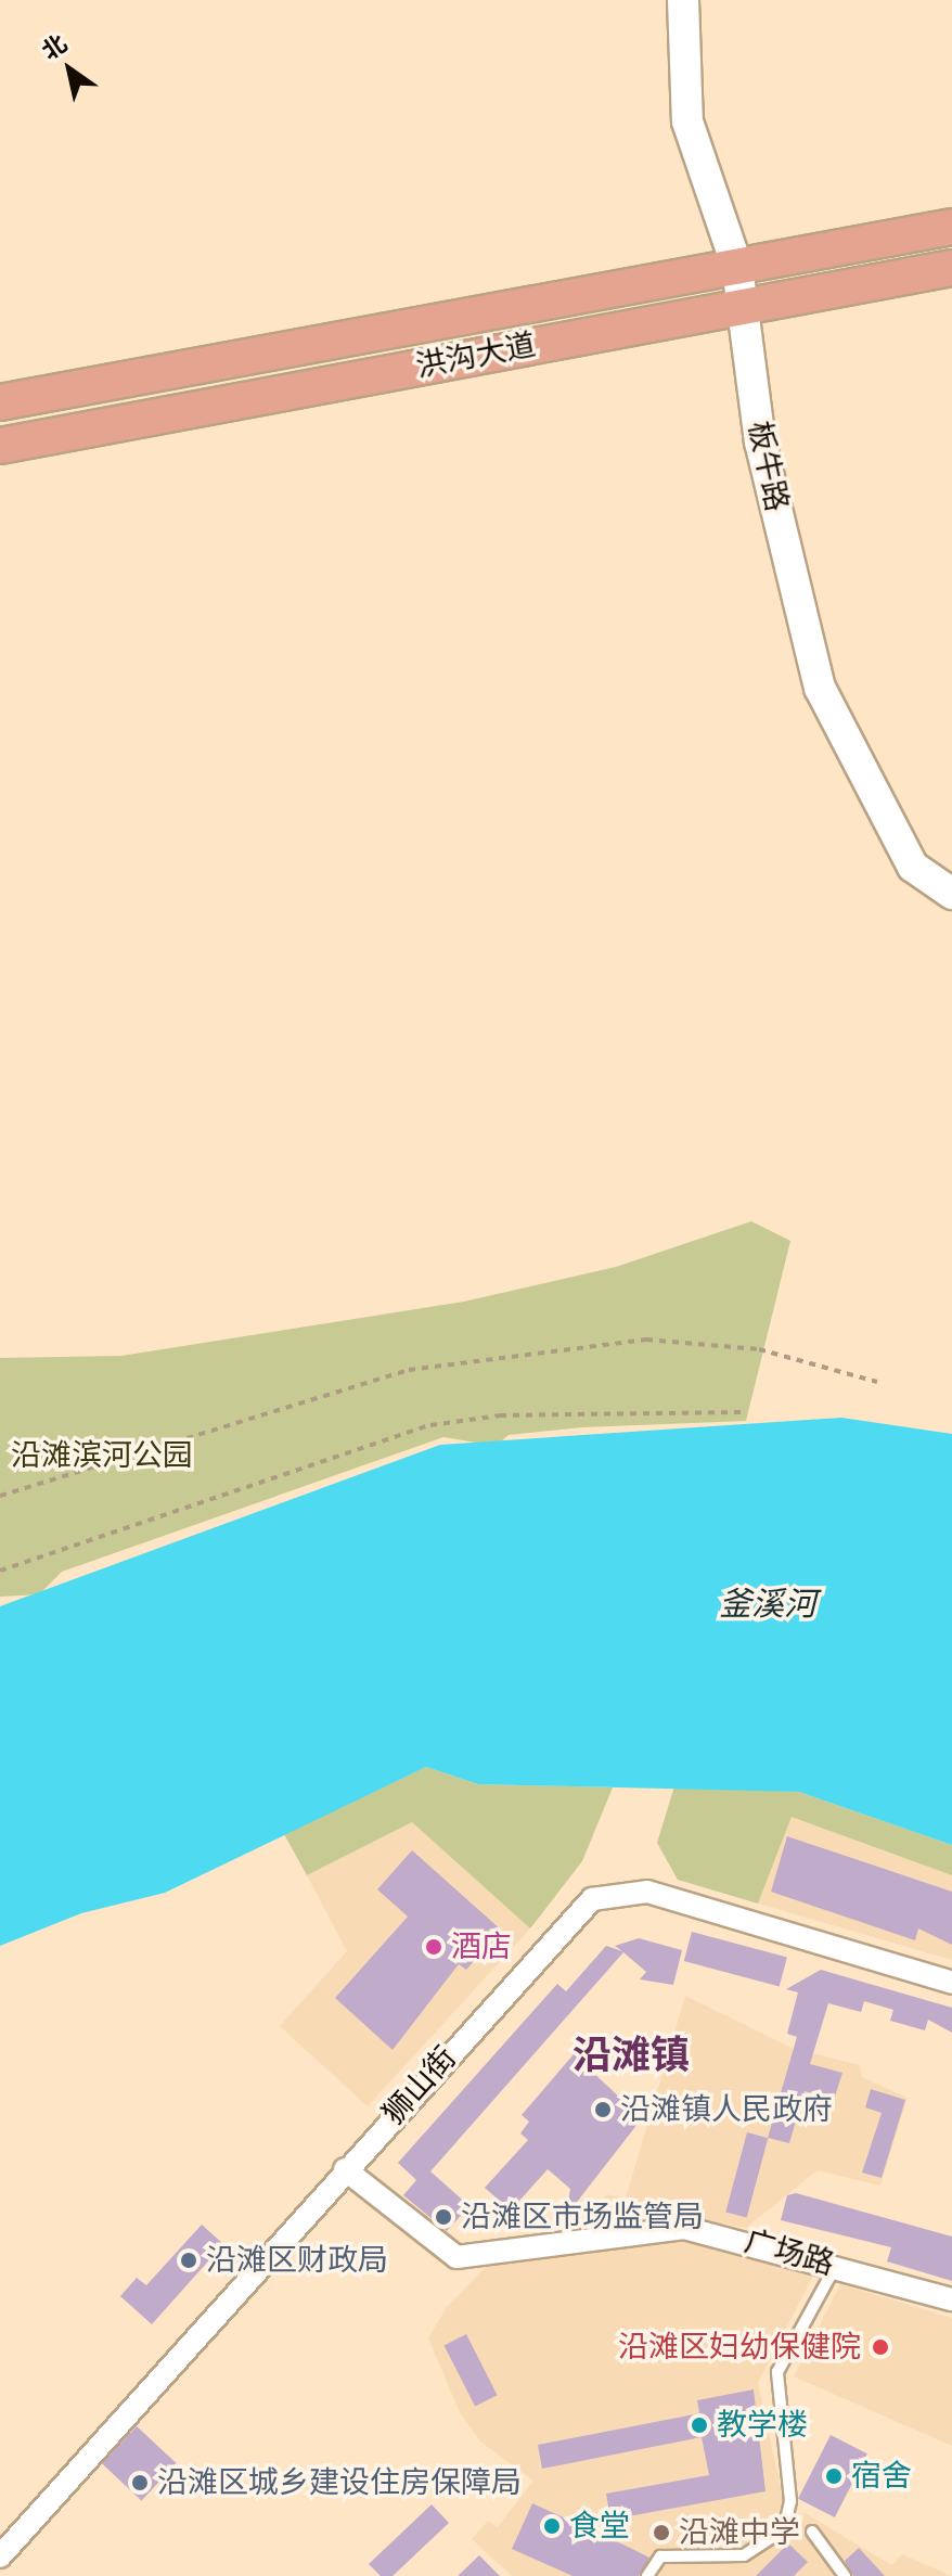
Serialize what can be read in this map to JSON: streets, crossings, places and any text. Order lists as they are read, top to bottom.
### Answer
{
  "streets": {
    "main road": ["洪沟大道", "板牛路"],
    "street": ["狮山街", "广场路"]
  },
  "crossings": [
    ["洪沟大道", "板牛路"],
    ["狮山街", "广场路"]
  ],
  "districts": ["沿滩镇"],
  "water": ["釜溪河"],
  "parks": ["沿滩滨河公园"],
  "places": [
    "酒店",
    "沿滩镇人民政府",
    "沿滩区市场监管局",
    "沿滩区财政局",
    "沿滩区妇幼保健院",
    "教学楼",
    "宿舍",
    "沿滩区城乡建设住房保障局",
    "食堂",
    "沿滩中学"
  ],
  "north": "top left"
}
